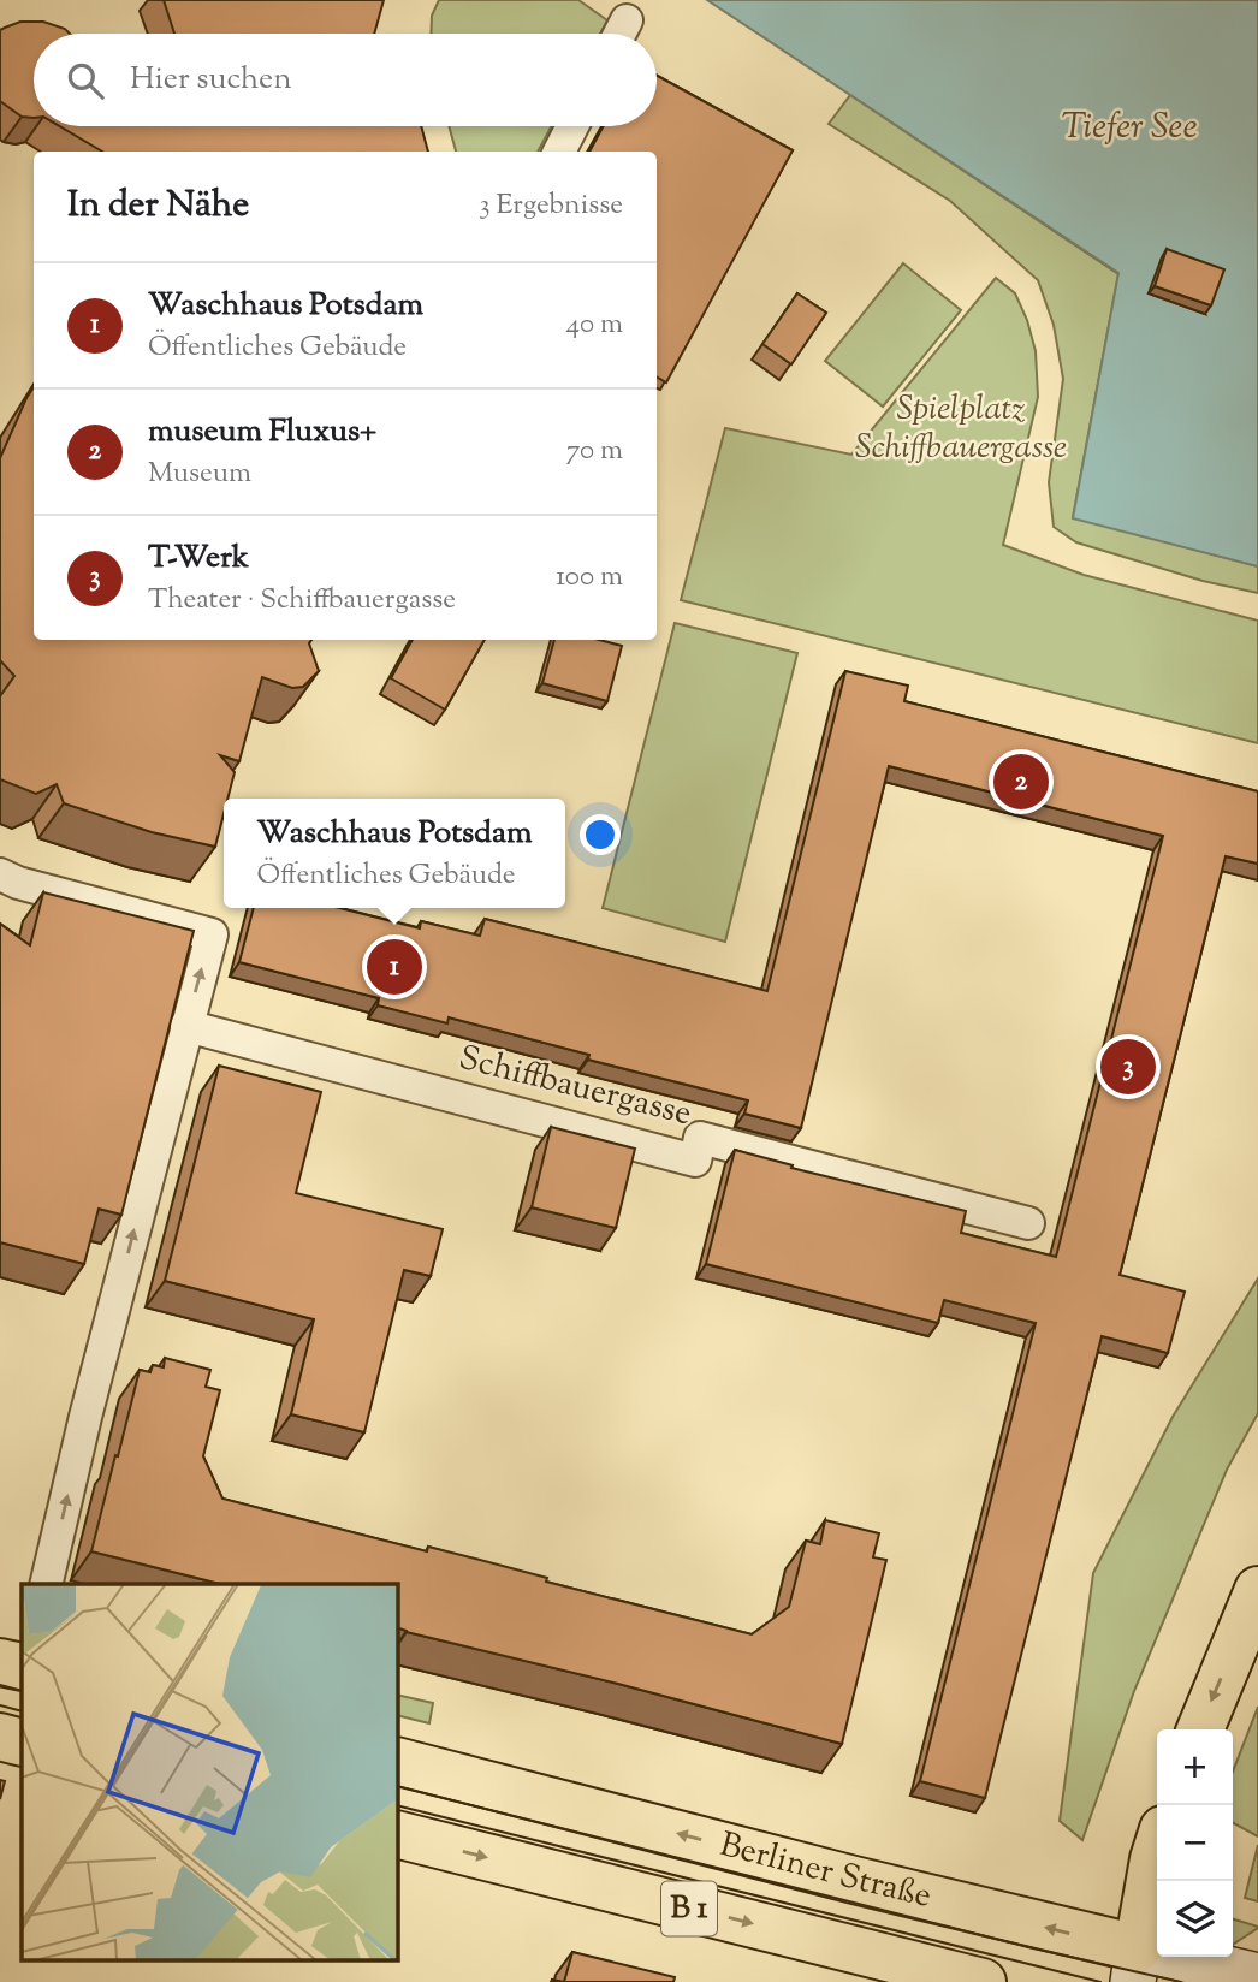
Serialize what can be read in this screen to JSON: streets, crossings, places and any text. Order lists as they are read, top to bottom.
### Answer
{
  "streets": {
    "main road": ["Berliner Straße", "B 1"],
    "street": ["Schiffbauergasse"]
  },
  "water": ["Tiefer See"],
  "parks": ["Spielplatz Schiffbauergasse"],
  "page": {
    "search": "Hier suchen",
    "heading": ["In der Nähe", "3 Ergebnisse"],
    "list": [
      {
        "mark": "1",
        "name": "Waschhaus Potsdam",
        "note": "Öffentliches Gebäude",
        "value": "40 m"
      },
      {
        "mark": "2",
        "name": "museum Fluxus+",
        "note": "Museum",
        "value": "70 m"
      },
      {
        "mark": "3",
        "name": "T-Werk",
        "note": "Theater · Schiffbauergasse",
        "value": "100 m"
      }
    ],
    "pins": ["2", "1", "3"],
    "popup": ["Waschhaus Potsdam", "Öffentliches Gebäude"],
    "map_buttons": ["+", "−"]
  }
}
